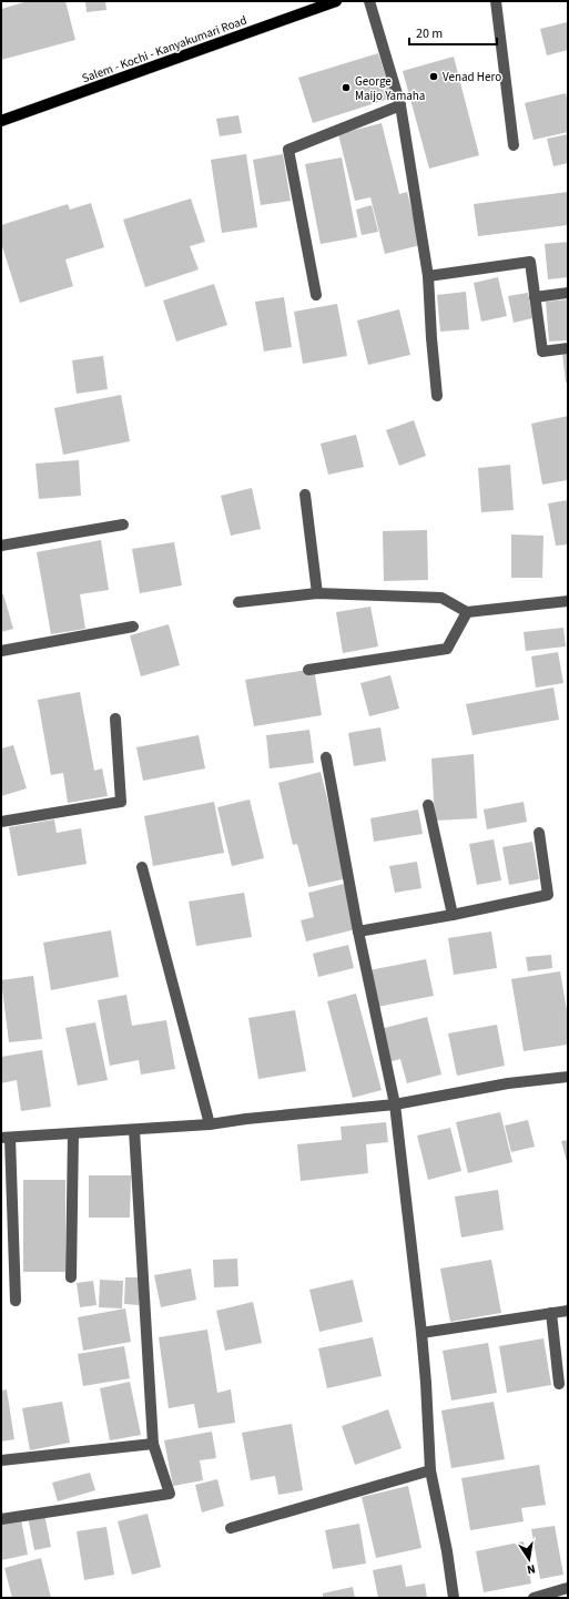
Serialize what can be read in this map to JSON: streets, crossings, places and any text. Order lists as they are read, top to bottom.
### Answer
{
  "streets": {
    "main road": ["Salem - Kochi - Kanyakumari Road"]
  },
  "places": ["Venad Hero", "George Maijo Yamaha"],
  "scale_bar": "20 m",
  "north": "bottom"
}
